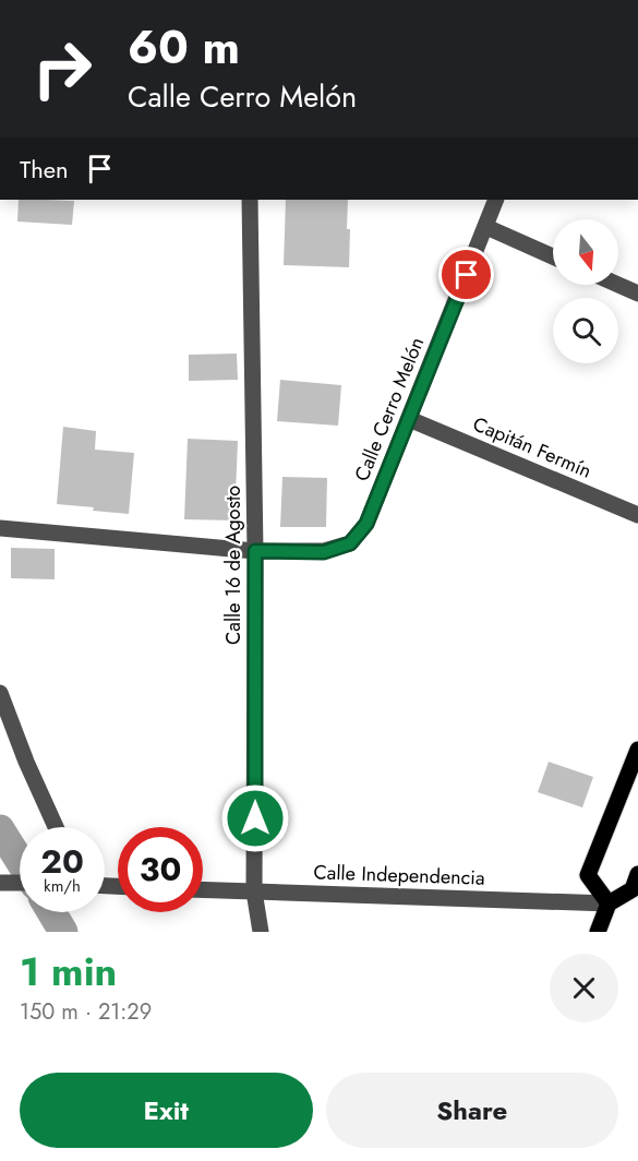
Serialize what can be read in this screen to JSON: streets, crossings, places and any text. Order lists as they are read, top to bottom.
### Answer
{
  "streets": {
    "street": [
      "Calle Cerro Melón",
      "Capitán Fermín",
      "Calle 16 de Agosto",
      "Calle Independencia"
    ]
  },
  "crossings": [
    ["Calle Cerro Melón", "Capitán Fermín"],
    ["Calle Cerro Melón", "Calle 16 de Agosto"],
    ["Calle 16 de Agosto", "Calle Independencia"]
  ],
  "north": "bottom",
  "page": {
    "turn": ["60 m", "Calle Cerro Melón"],
    "then": "Then",
    "speed": "20 km/h",
    "limit": "30",
    "heading": ["1 min", "150 m · 21:29"],
    "buttons": ["Exit", "Share"]
  }
}
